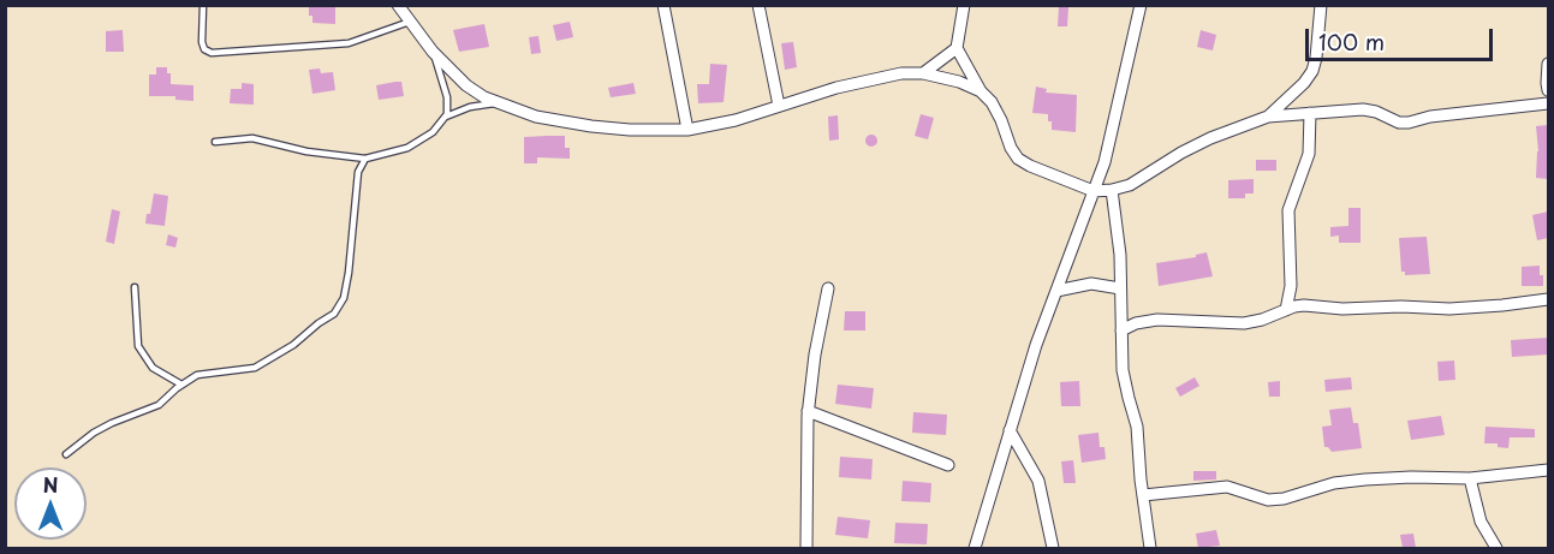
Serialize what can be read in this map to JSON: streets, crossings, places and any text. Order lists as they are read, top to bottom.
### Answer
{
  "scale_bar": "100 m",
  "north": "top"
}
